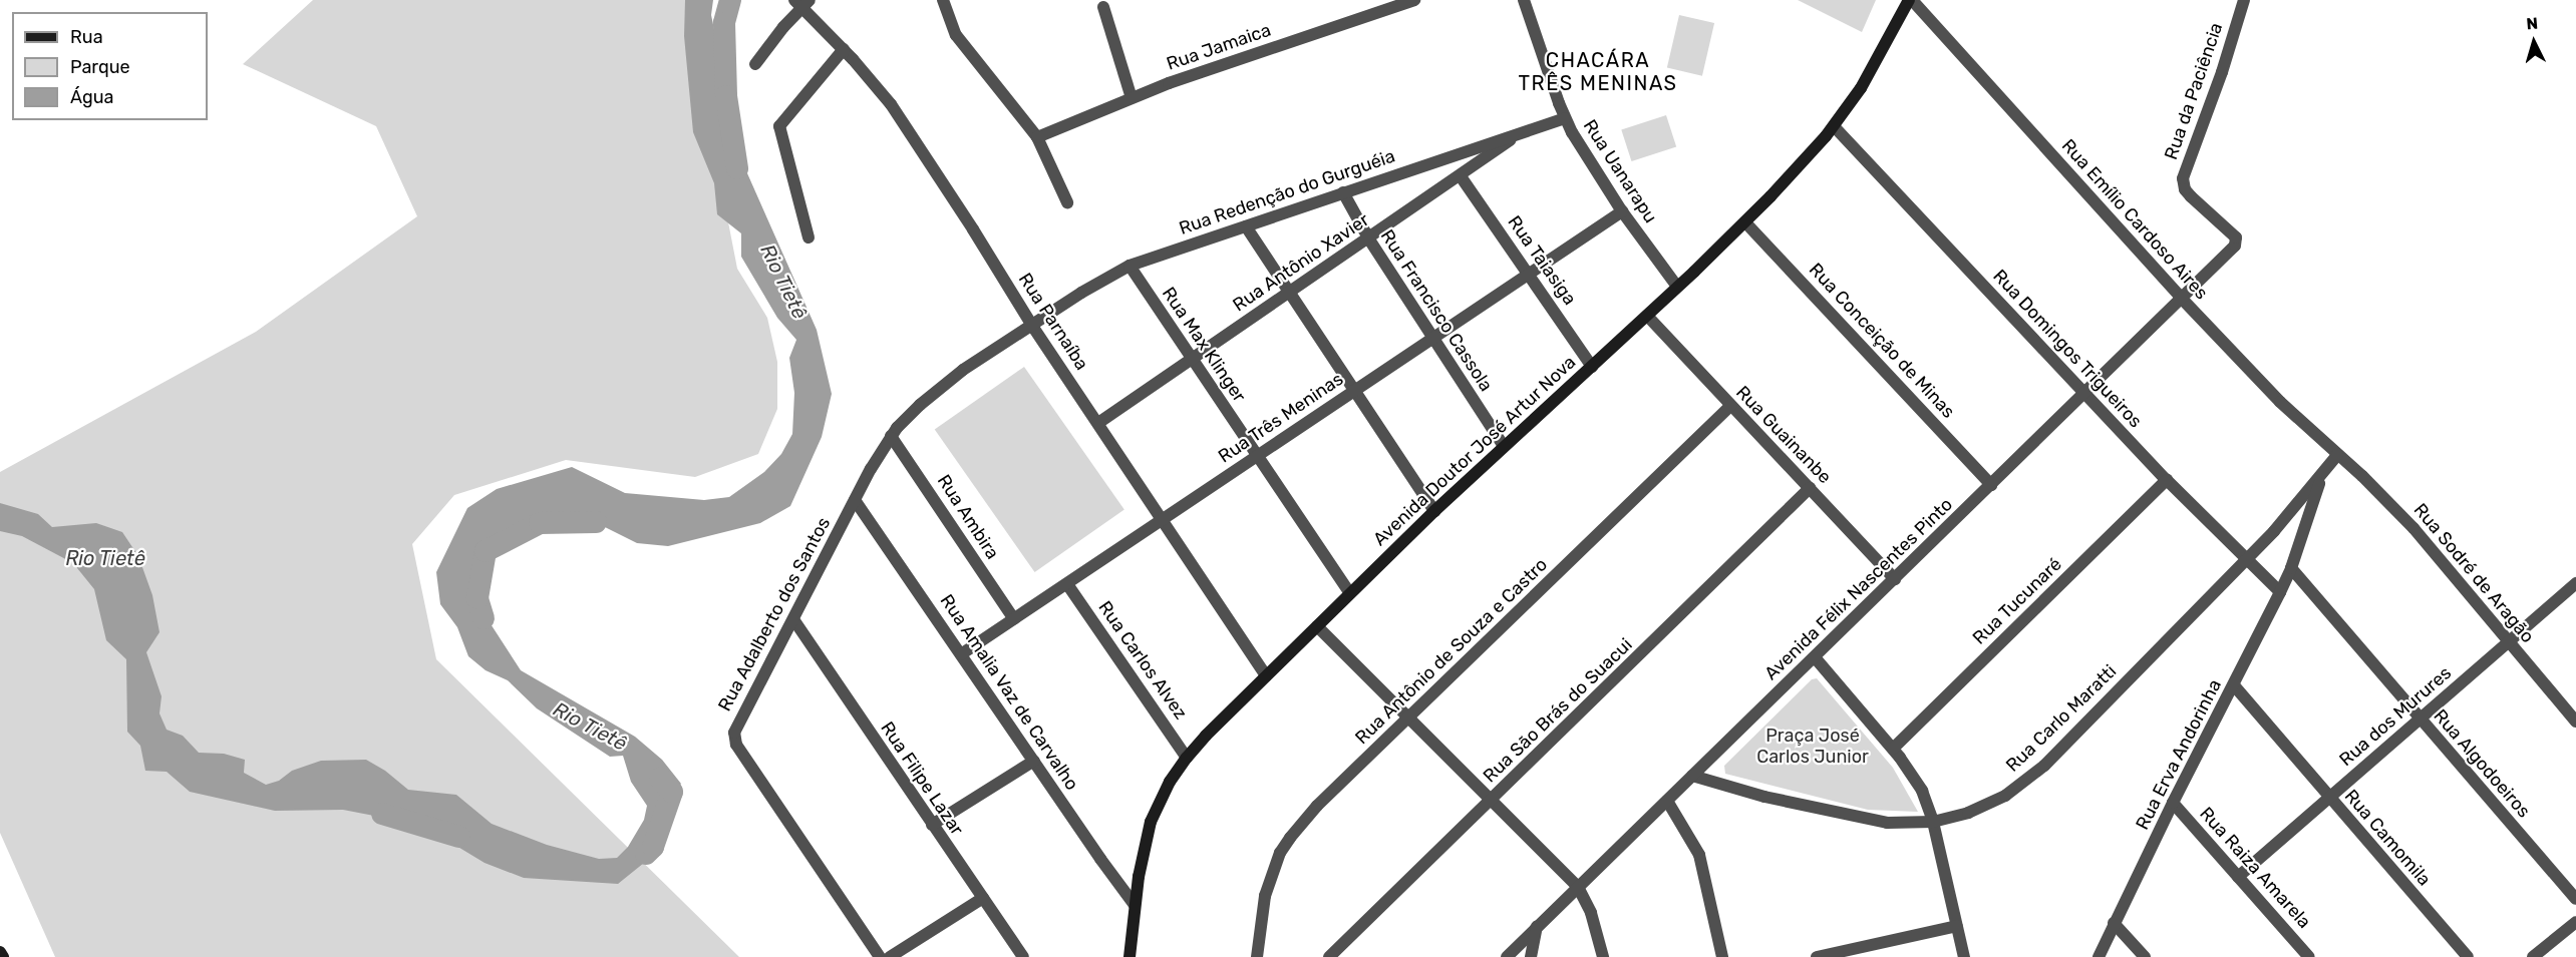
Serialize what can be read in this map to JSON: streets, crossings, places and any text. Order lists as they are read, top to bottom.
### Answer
{
  "streets": {
    "main road": ["Avenida Doutor José Artur Nova"],
    "street": [
      "Rua Jamaica",
      "Rua da Paciência",
      "Rua Uanarapu",
      "Rua Redenção do Gurguéia",
      "Rua Emílio Cardoso Aires",
      "Rua Taiasiga",
      "Rua Antônio Xavier",
      "Rua Francisco Cassola",
      "Rua Parnaíba",
      "Rua Conceição de Minas",
      "Rua Max Klinger",
      "Rua Domingos Trigueiros",
      "Rua Três Meninas",
      "Rua Guainanbe",
      "Rua Ambira",
      "Rua Sodré de Aragão",
      "Avenida Félix Nascentes Pinto",
      "Rua Tucunaré",
      "Rua Adalberto dos Santos",
      "Rua Antônio de Souza e Castro",
      "Rua Carlos Alvez",
      "Rua Amalia Vaz de Carvalho",
      "Rua São Brás do Suacui",
      "Rua dos Murures",
      "Rua Carlo Maratti",
      "Rua Erva Andorinha",
      "Rua Algodoeiros",
      "Rua Filipe Lazar",
      "Rua Camomila",
      "Rua Raiza Amarela"
    ]
  },
  "crossings": [
    ["Rua da Paciência", "Avenida Félix Nascentes Pinto"],
    ["Rua Uanarapu", "Rua Redenção do Gurguéia"],
    ["Rua Uanarapu", "Rua Três Meninas"],
    ["Rua Uanarapu", "Avenida Doutor José Artur Nova"],
    ["Rua Redenção do Gurguéia", "Rua Antônio Xavier"],
    ["Rua Redenção do Gurguéia", "Rua Francisco Cassola"],
    ["Rua Redenção do Gurguéia", "Rua Parnaíba"],
    ["Rua Redenção do Gurguéia", "Rua Max Klinger"],
    ["Rua Redenção do Gurguéia", "Rua Adalberto dos Santos"],
    ["Rua Emílio Cardoso Aires", "Avenida Doutor José Artur Nova"],
    ["Rua Emílio Cardoso Aires", "Rua Sodré de Aragão"],
    ["Rua Emílio Cardoso Aires", "Avenida Félix Nascentes Pinto"],
    ["Rua Emílio Cardoso Aires", "Rua Carlo Maratti"],
    ["Rua Taiasiga", "Rua Antônio Xavier"],
    ["Rua Taiasiga", "Rua Três Meninas"],
    ["Rua Taiasiga", "Avenida Doutor José Artur Nova"],
    ["Rua Antônio Xavier", "Rua Francisco Cassola"],
    ["Rua Antônio Xavier", "Rua Parnaíba"],
    ["Rua Antônio Xavier", "Rua Max Klinger"],
    ["Rua Francisco Cassola", "Rua Três Meninas"],
    ["Rua Francisco Cassola", "Avenida Doutor José Artur Nova"],
    ["Rua Parnaíba", "Rua Três Meninas"],
    ["Rua Parnaíba", "Avenida Doutor José Artur Nova"],
    ["Rua Parnaíba", "Rua Adalberto dos Santos"],
    ["Rua Conceição de Minas", "Avenida Doutor José Artur Nova"],
    ["Rua Conceição de Minas", "Avenida Félix Nascentes Pinto"],
    ["Rua Max Klinger", "Rua Três Meninas"],
    ["Rua Max Klinger", "Avenida Doutor José Artur Nova"],
    ["Rua Domingos Trigueiros", "Avenida Doutor José Artur Nova"],
    ["Rua Domingos Trigueiros", "Avenida Félix Nascentes Pinto"],
    ["Rua Domingos Trigueiros", "Rua Tucunaré"],
    ["Rua Domingos Trigueiros", "Rua Carlo Maratti"],
    ["Rua Domingos Trigueiros", "Rua Erva Andorinha"],
    ["Rua Três Meninas", "Rua Ambira"],
    ["Rua Três Meninas", "Rua Carlos Alvez"],
    ["Rua Três Meninas", "Rua Amalia Vaz de Carvalho"],
    ["Rua Guainanbe", "Avenida Doutor José Artur Nova"],
    ["Rua Guainanbe", "Avenida Félix Nascentes Pinto"],
    ["Rua Guainanbe", "Rua Antônio de Souza e Castro"],
    ["Rua Guainanbe", "Rua São Brás do Suacui"],
    ["Avenida Doutor José Artur Nova", "Rua Carlos Alvez"],
    ["Avenida Doutor José Artur Nova", "Rua Amalia Vaz de Carvalho"],
    ["Rua Ambira", "Rua Adalberto dos Santos"],
    ["Rua Sodré de Aragão", "Rua dos Murures"],
    ["Rua Sodré de Aragão", "Rua Carlo Maratti"],
    ["Avenida Félix Nascentes Pinto", "Rua Carlo Maratti"],
    ["Rua Adalberto dos Santos", "Rua Amalia Vaz de Carvalho"],
    ["Rua Adalberto dos Santos", "Rua Filipe Lazar"],
    ["Rua dos Murures", "Rua Algodoeiros"],
    ["Rua dos Murures", "Rua Camomila"],
    ["Rua dos Murures", "Rua Raiza Amarela"],
    ["Rua Erva Andorinha", "Rua Algodoeiros"],
    ["Rua Erva Andorinha", "Rua Camomila"],
    ["Rua Erva Andorinha", "Rua Raiza Amarela"]
  ],
  "districts": ["CHACÁRA TRÊS MENINAS"],
  "water": ["Rio Tietê"],
  "parks": ["Praça José Carlos Junior"],
  "legend": ["Rua", "Parque", "Água"],
  "north": "top"
}
